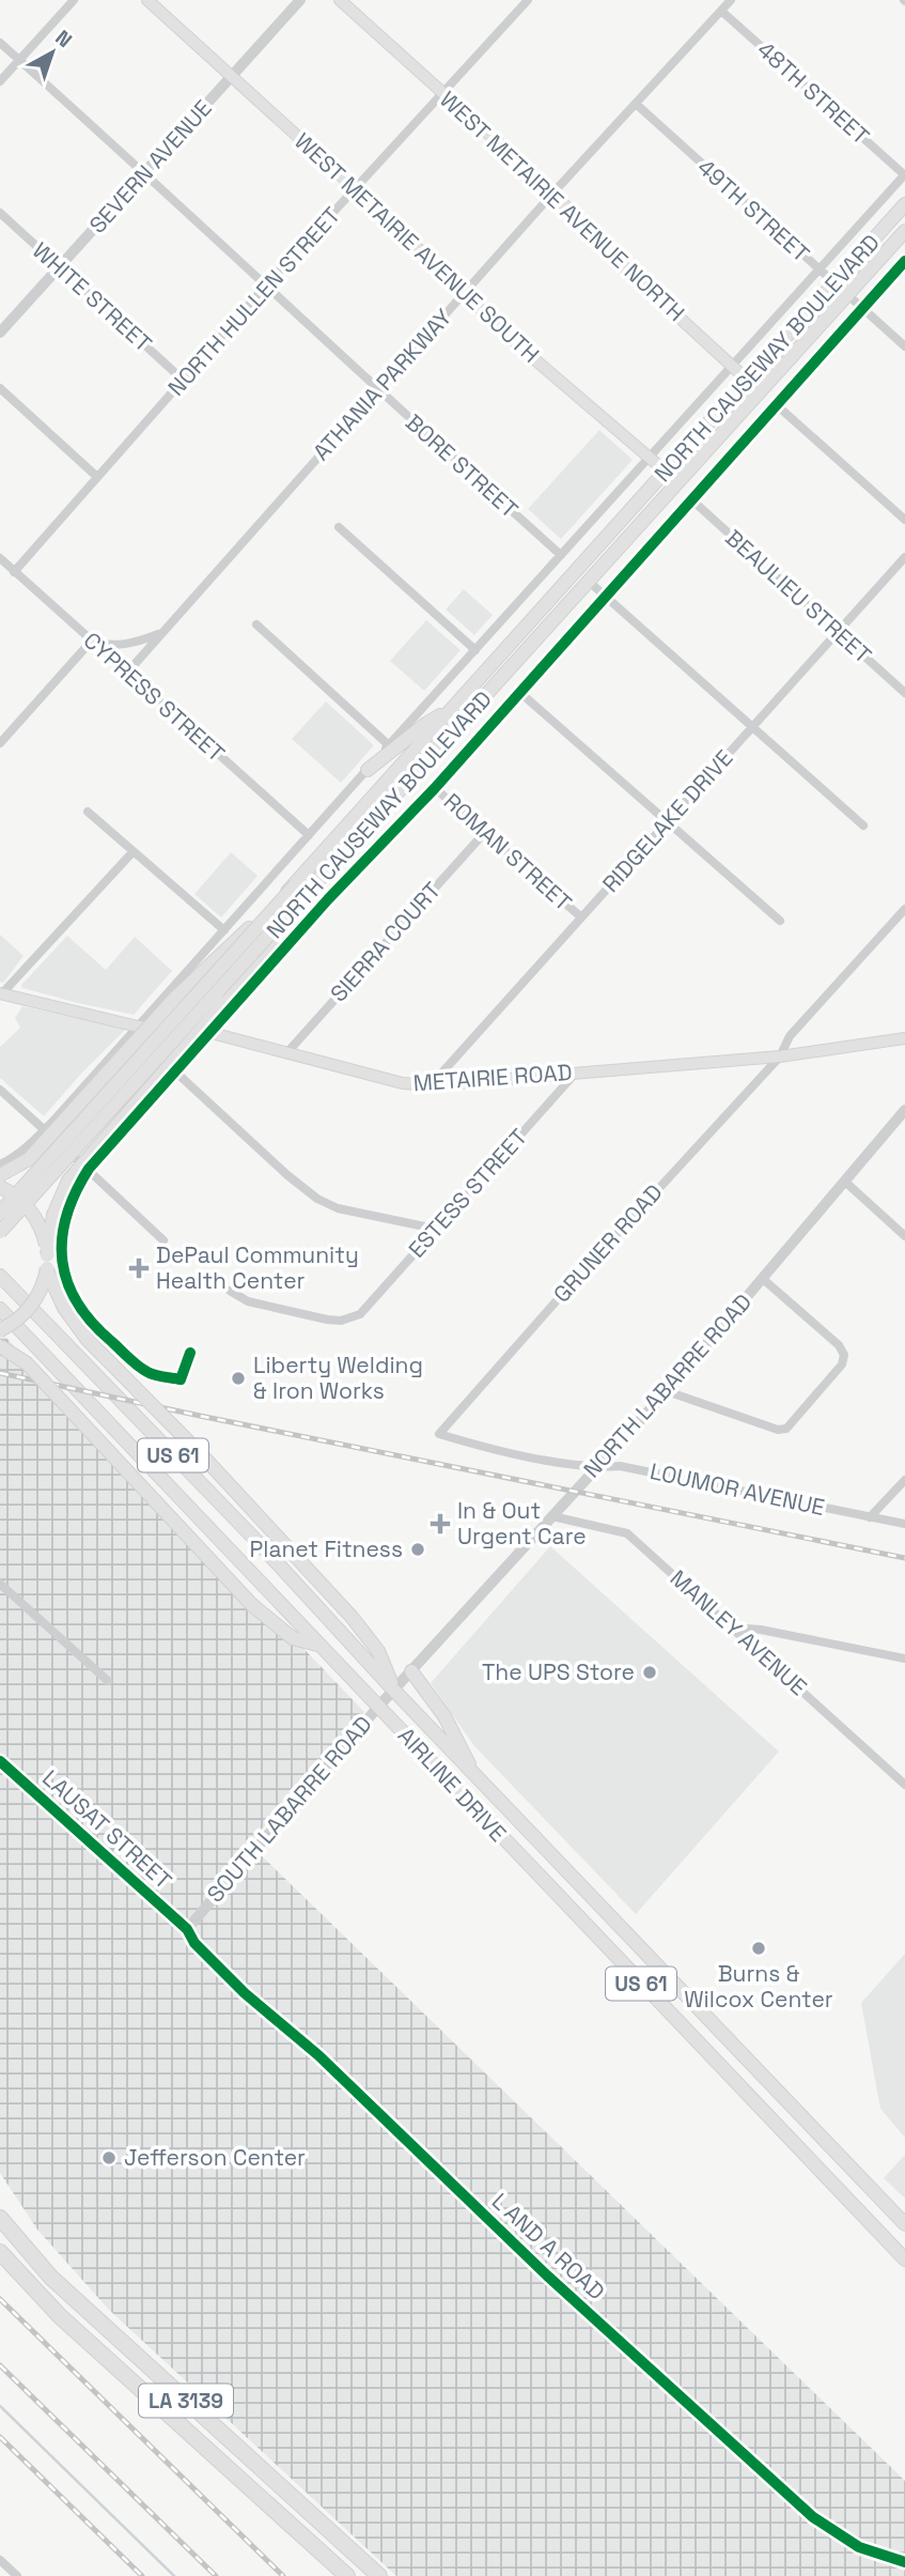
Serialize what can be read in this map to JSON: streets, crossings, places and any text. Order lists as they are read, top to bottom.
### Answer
{
  "streets": {
    "highway": [
      "NORTH CAUSEWAY BOULEVARD",
      "US 61",
      "AIRLINE DRIVE",
      "LA 3139"
    ],
    "main road": ["WEST METAIRIE AVENUE NORTH", "WEST METAIRIE AVENUE SOUTH", "METAIRIE ROAD"],
    "street": [
      "48TH STREET",
      "SEVERN AVENUE",
      "49TH STREET",
      "WHITE STREET",
      "NORTH HULLEN STREET",
      "ATHANIA PARKWAY",
      "BORE STREET",
      "BEAULIEU STREET",
      "CYPRESS STREET",
      "RIDGELAKE DRIVE",
      "ROMAN STREET",
      "SIERRA COURT",
      "ESTESS STREET",
      "GRUNER ROAD",
      "NORTH LABARRE ROAD",
      "LOUMOR AVENUE",
      "MANLEY AVENUE",
      "SOUTH LABARRE ROAD",
      "LAUSAT STREET",
      "L AND A ROAD"
    ]
  },
  "crossings": [
    ["48TH STREET", "NORTH CAUSEWAY BOULEVARD"],
    ["48TH STREET", "ATHANIA PARKWAY"],
    ["SEVERN AVENUE", "WEST METAIRIE AVENUE SOUTH"],
    ["SEVERN AVENUE", "WHITE STREET"],
    ["SEVERN AVENUE", "BORE STREET"],
    ["WEST METAIRIE AVENUE NORTH", "NORTH HULLEN STREET"],
    ["WEST METAIRIE AVENUE NORTH", "NORTH CAUSEWAY BOULEVARD"],
    ["WEST METAIRIE AVENUE NORTH", "ATHANIA PARKWAY"],
    ["49TH STREET", "NORTH CAUSEWAY BOULEVARD"],
    ["49TH STREET", "ATHANIA PARKWAY"],
    ["WEST METAIRIE AVENUE SOUTH", "NORTH HULLEN STREET"],
    ["WEST METAIRIE AVENUE SOUTH", "NORTH CAUSEWAY BOULEVARD"],
    ["WEST METAIRIE AVENUE SOUTH", "ATHANIA PARKWAY"],
    ["WHITE STREET", "NORTH HULLEN STREET"],
    ["NORTH HULLEN STREET", "BORE STREET"],
    ["NORTH HULLEN STREET", "CYPRESS STREET"],
    ["NORTH CAUSEWAY BOULEVARD", "BORE STREET"],
    ["NORTH CAUSEWAY BOULEVARD", "BEAULIEU STREET"],
    ["NORTH CAUSEWAY BOULEVARD", "CYPRESS STREET"],
    ["NORTH CAUSEWAY BOULEVARD", "ROMAN STREET"],
    ["NORTH CAUSEWAY BOULEVARD", "METAIRIE ROAD"],
    ["ATHANIA PARKWAY", "BORE STREET"],
    ["ATHANIA PARKWAY", "CYPRESS STREET"],
    ["BEAULIEU STREET", "RIDGELAKE DRIVE"],
    ["RIDGELAKE DRIVE", "ROMAN STREET"],
    ["RIDGELAKE DRIVE", "METAIRIE ROAD"],
    ["ROMAN STREET", "SIERRA COURT"],
    ["SIERRA COURT", "METAIRIE ROAD"],
    ["METAIRIE ROAD", "ESTESS STREET"],
    ["METAIRIE ROAD", "GRUNER ROAD"],
    ["GRUNER ROAD", "LOUMOR AVENUE"],
    ["NORTH LABARRE ROAD", "LOUMOR AVENUE"],
    ["NORTH LABARRE ROAD", "MANLEY AVENUE"],
    ["NORTH LABARRE ROAD", "AIRLINE DRIVE"],
    ["NORTH LABARRE ROAD", "SOUTH LABARRE ROAD"],
    ["AIRLINE DRIVE", "SOUTH LABARRE ROAD"],
    ["SOUTH LABARRE ROAD", "LAUSAT STREET"],
    ["SOUTH LABARRE ROAD", "L AND A ROAD"],
    ["LAUSAT STREET", "L AND A ROAD"]
  ],
  "places": {
    "health": ["DePaul Community Health Center", "In & Out Urgent Care"],
    "other": [
      "Liberty Welding & Iron Works",
      "Planet Fitness",
      "The UPS Store",
      "Burns & Wilcox Center",
      "Jefferson Center"
    ]
  },
  "north": "top right"
}
